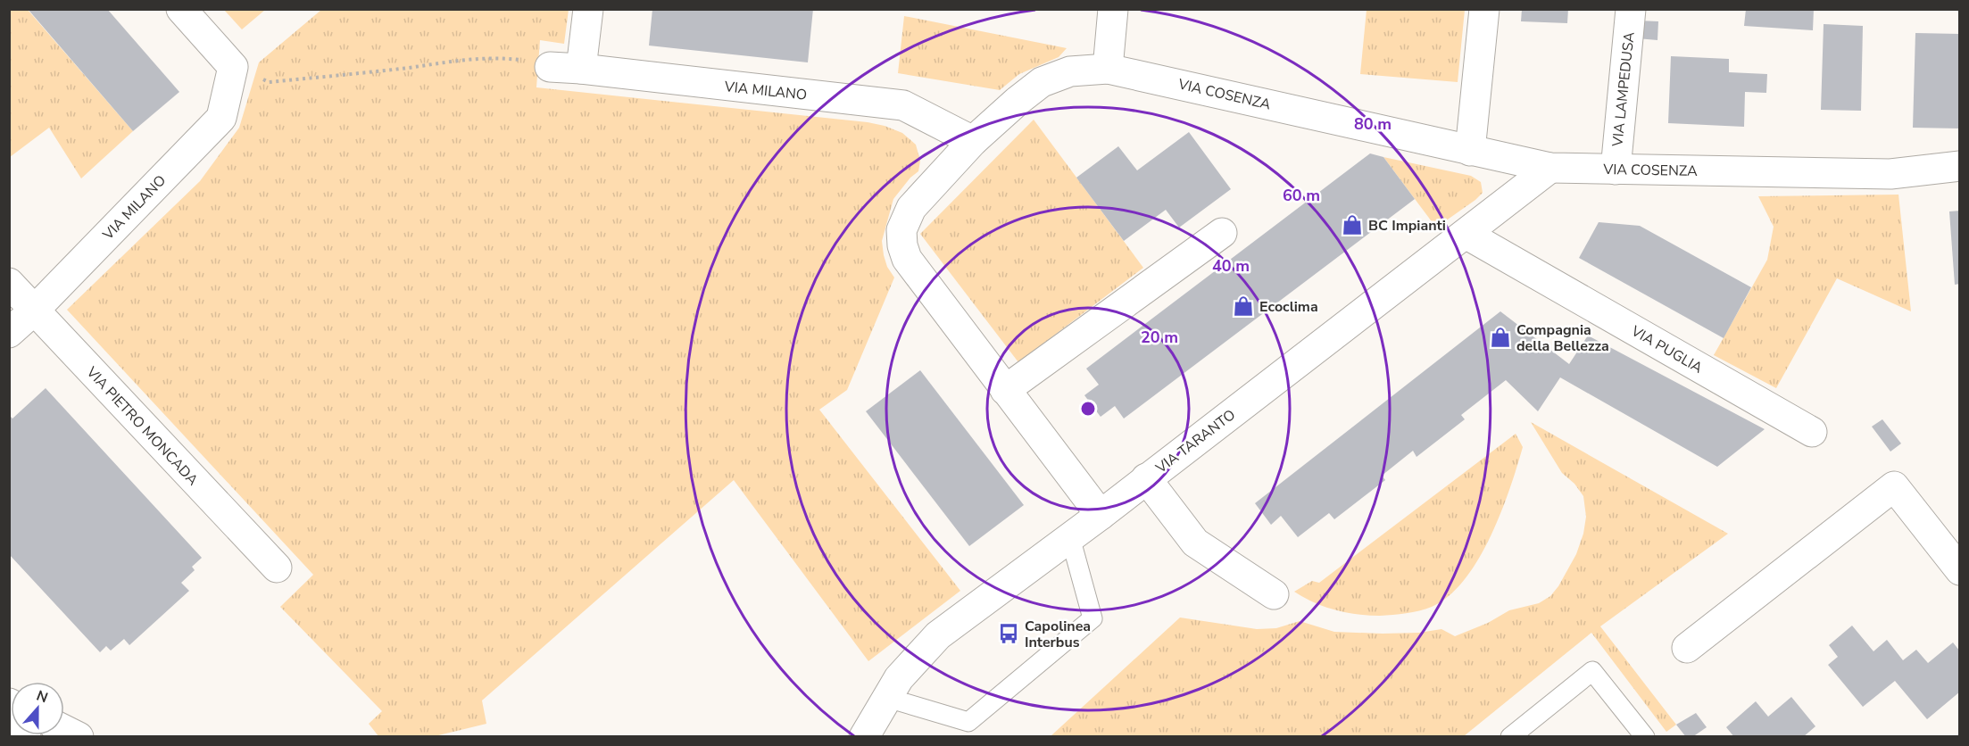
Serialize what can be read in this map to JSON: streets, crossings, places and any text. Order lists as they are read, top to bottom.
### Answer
{
  "streets": {
    "street": [
      "VIA LAMPEDUSA",
      "VIA MILANO",
      "VIA COSENZA",
      "VIA PUGLIA",
      "VIA PIETRO MONCADA",
      "VIA TARANTO"
    ]
  },
  "crossings": [
    ["VIA LAMPEDUSA", "VIA COSENZA"],
    ["VIA MILANO", "VIA COSENZA"],
    ["VIA MILANO", "VIA PIETRO MONCADA"],
    ["VIA COSENZA", "VIA TARANTO"],
    ["VIA PUGLIA", "VIA TARANTO"]
  ],
  "places": {
    "shop": ["BC Impianti", "Ecoclima", "Compagnia della Bellezza"],
    "bus stop": ["Capolinea Interbus"]
  },
  "north": "top",
  "rings": [
    "80 m",
    "60 m",
    "40 m",
    "20 m"
  ]
}
